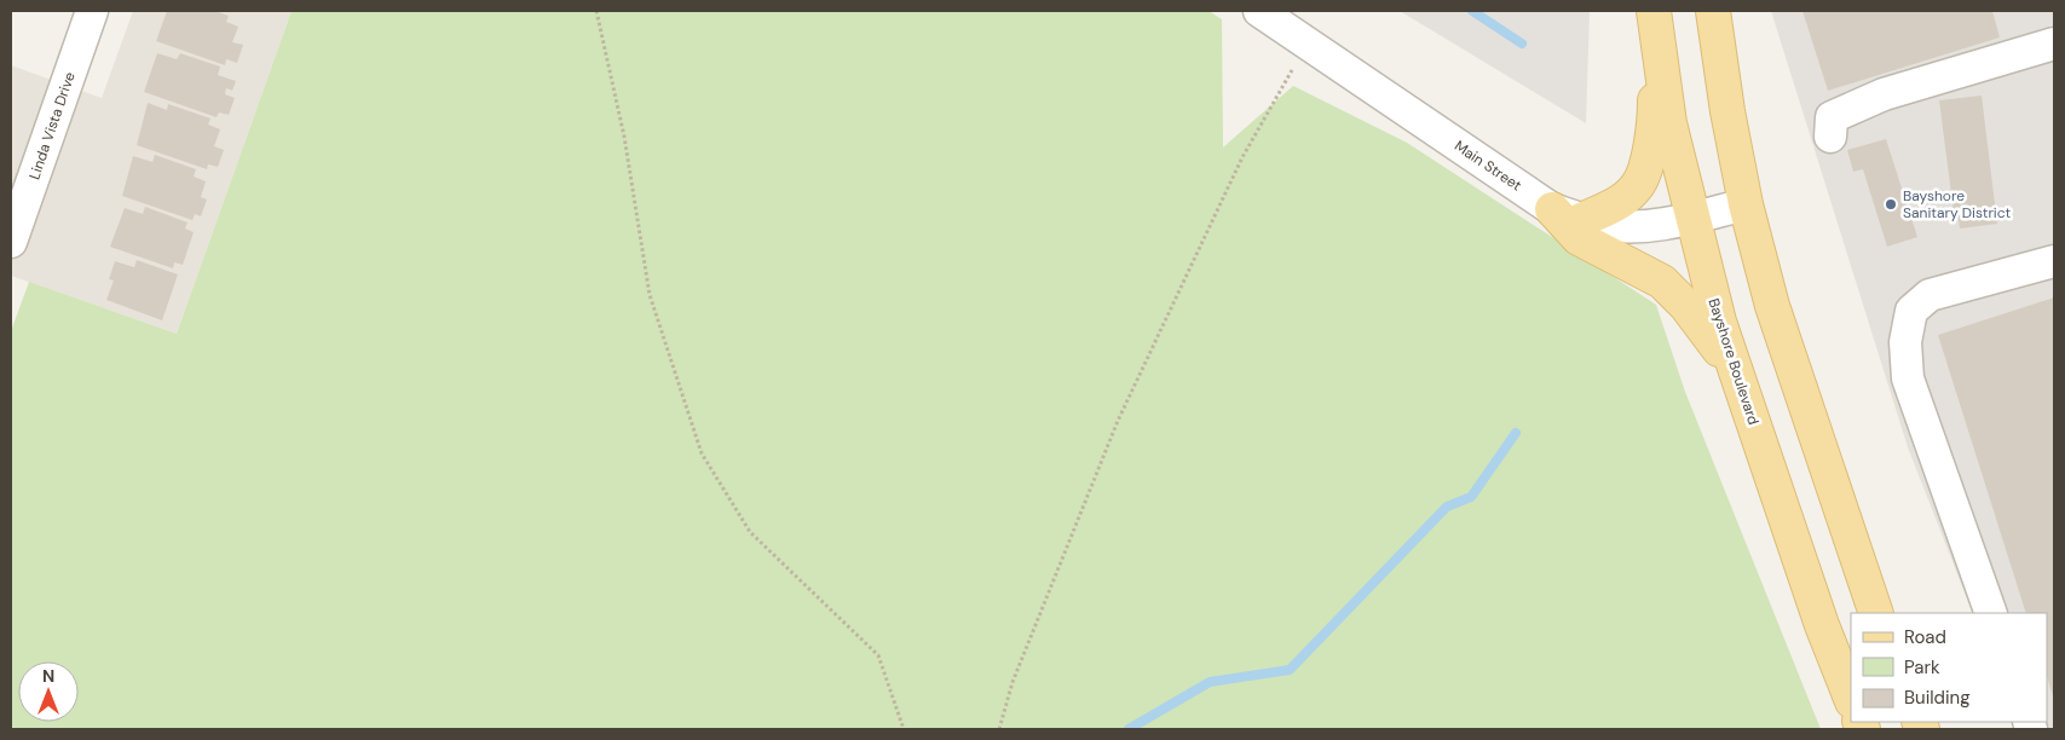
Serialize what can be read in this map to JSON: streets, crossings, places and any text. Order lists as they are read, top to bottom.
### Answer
{
  "streets": {
    "main road": ["Bayshore Boulevard"],
    "street": ["Linda Vista Drive", "Main Street"]
  },
  "crossings": [
    ["Main Street", "Bayshore Boulevard"]
  ],
  "places": ["Bayshore Sanitary District"],
  "legend": ["Road", "Park", "Building"],
  "north": "top"
}
